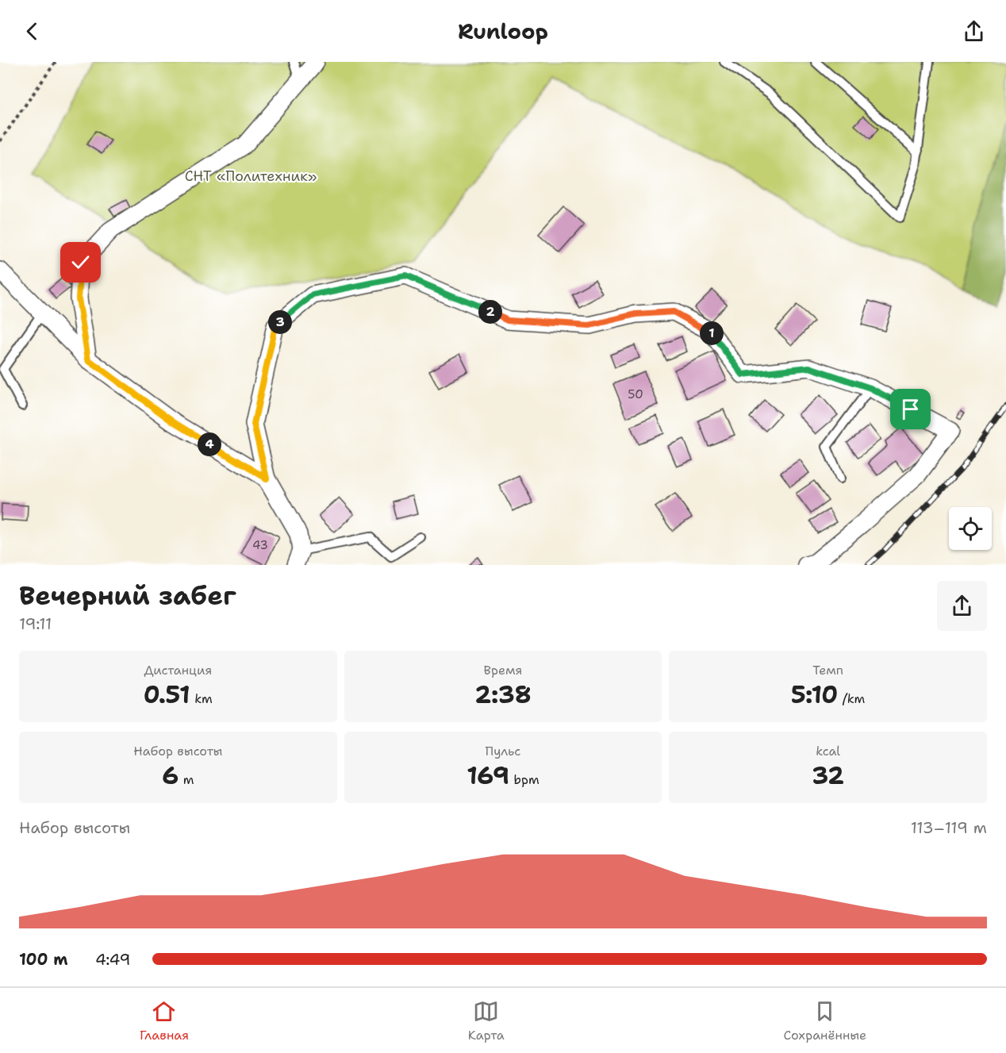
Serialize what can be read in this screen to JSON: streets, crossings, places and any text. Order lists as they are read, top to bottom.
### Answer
{
  "parks": ["СНТ «Политехник»"],
  "house_numbers": ["50", "43"],
  "page": {
    "header": "Runloop",
    "pins": [
      "2",
      "3",
      "1",
      "4"
    ],
    "heading": ["Вечерний забег", "19:11"],
    "stats": [
      ["Дистанция", "0.51 km"],
      ["Время", "2:38"],
      ["Темп", "5:10 /km"],
      ["Набор высоты", "6 m"],
      ["Пульс", "169 bpm"],
      ["kcal", "32"]
    ],
    "chart": ["Набор высоты", "113–119 m"],
    "list": [
      {
        "name": "100 m",
        "note": "4:49"
      }
    ],
    "tabs": ["Главная", "Карта", "Сохранённые"]
  }
}
